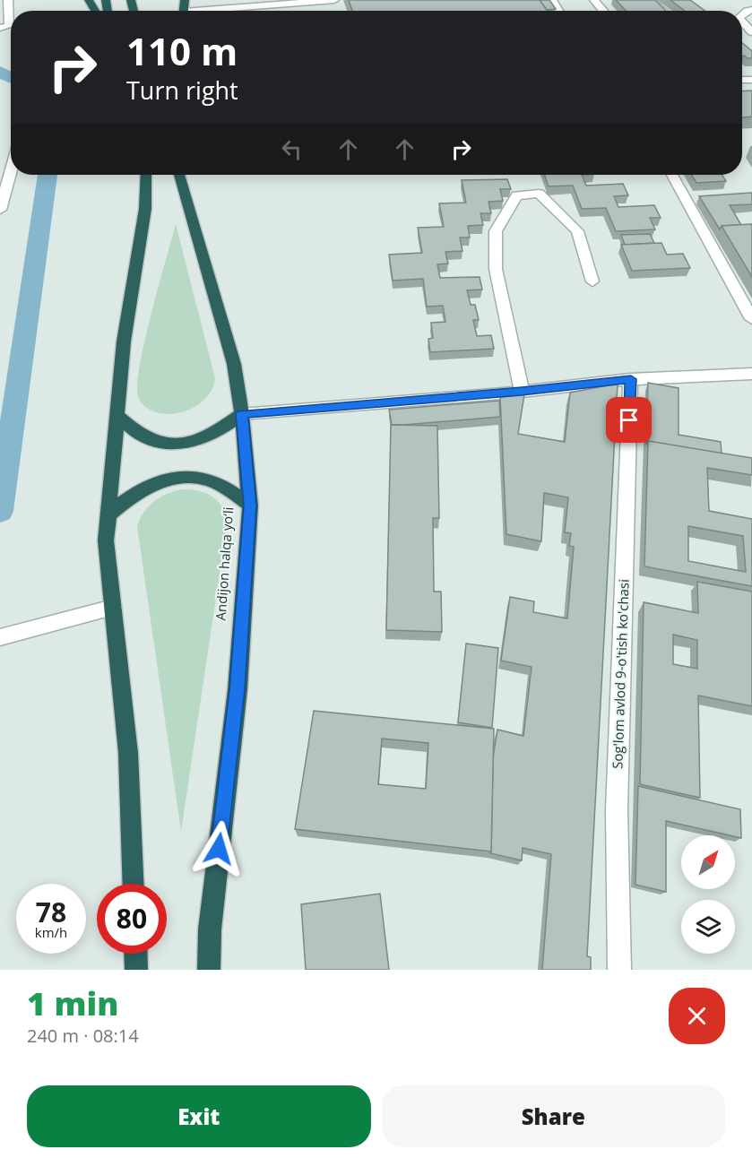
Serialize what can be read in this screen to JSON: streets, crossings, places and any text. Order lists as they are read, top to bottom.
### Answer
{
  "streets": {
    "highway": ["Andijon halqa yo‘li"],
    "street": ["Sog'lom avlod 9-o'tish ko'chasi"]
  },
  "north": "top right",
  "page": {
    "turn": ["110 m", "Turn right"],
    "speed": "78 km/h",
    "limit": "80",
    "heading": ["1 min", "240 m · 08:14"],
    "buttons": ["Exit", "Share"]
  }
}
